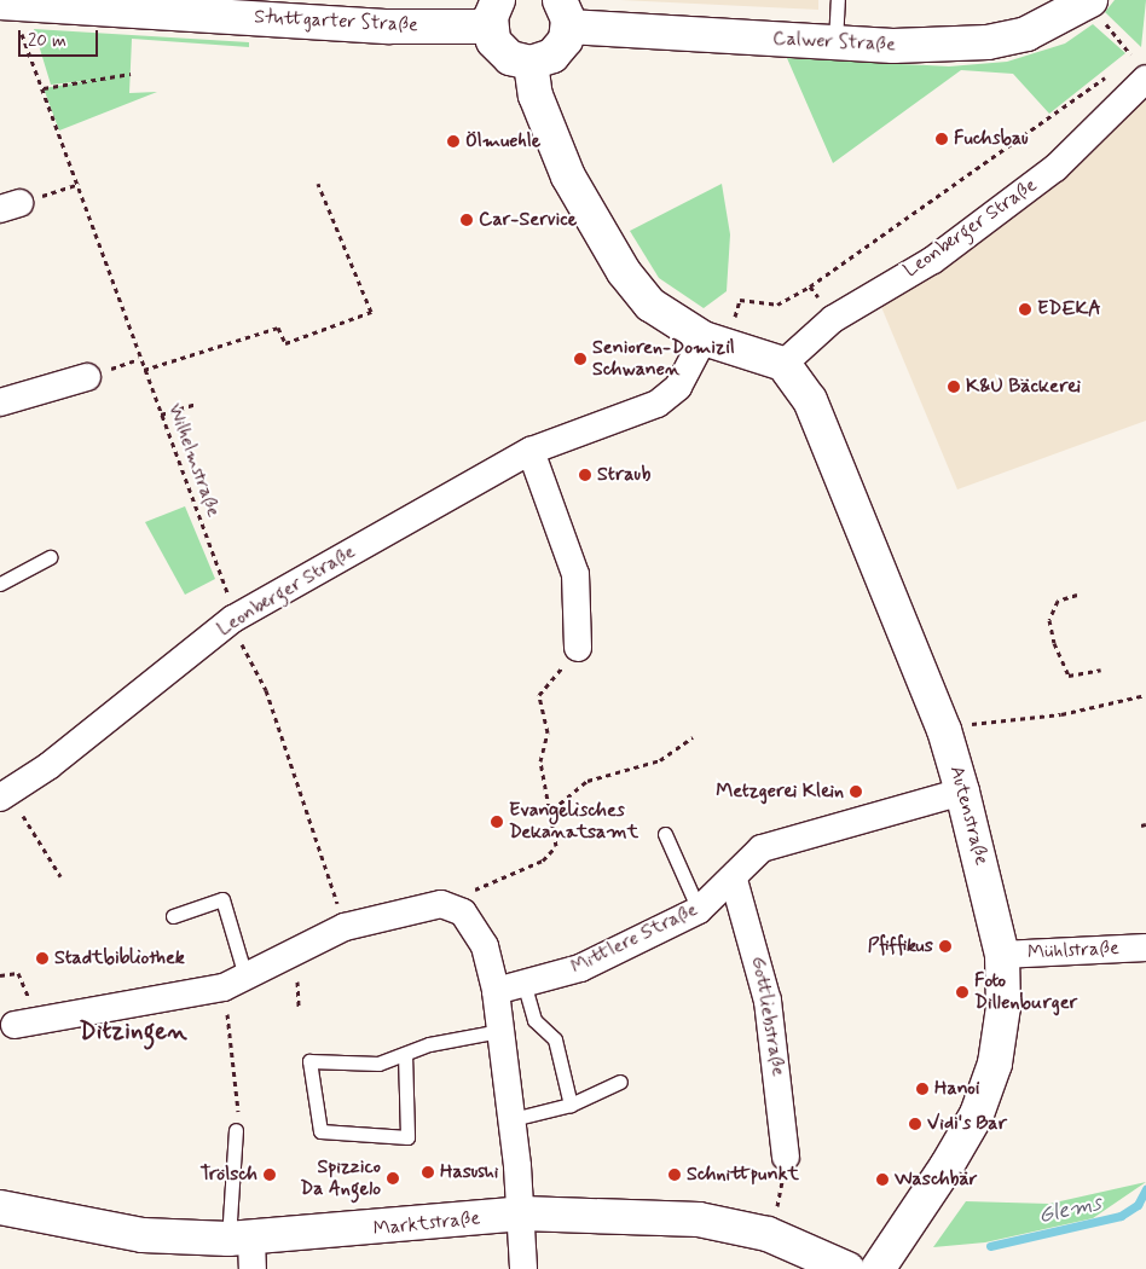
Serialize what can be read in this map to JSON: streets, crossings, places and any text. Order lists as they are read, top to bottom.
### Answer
{
  "streets": {
    "street": [
      "Stuttgarter Straße",
      "Calwer Straße",
      "Leonberger Straße",
      "Autenstraße",
      "Mittlere Straße",
      "Mühlstraße",
      "Gottliebstraße",
      "Marktstraße"
    ],
    "path": ["Wilhelmstraße"]
  },
  "crossings": [
    ["Stuttgarter Straße", "Wilhelmstraße"],
    ["Leonberger Straße", "Wilhelmstraße"],
    ["Leonberger Straße", "Autenstraße"],
    ["Autenstraße", "Mittlere Straße"],
    ["Autenstraße", "Mühlstraße"],
    ["Mittlere Straße", "Gottliebstraße"]
  ],
  "districts": ["Ditzingen"],
  "water": ["Glems"],
  "places": [
    "Fuchsbau",
    "Ölmuehle",
    "Car-Service",
    "EDEKA",
    "Senioren-Domizil Schwanen",
    "K&U Bäckerei",
    "Straub",
    "Metzgerei Klein",
    "Evangelisches Dekanatsamt",
    "Pfiffikus",
    "Stadtbibliothek",
    "Foto Dillenburger",
    "Hanoi",
    "Vidi's Bar",
    "Hasushi",
    "Trölsch",
    "Schnittpunkt",
    "Spizzico Da Angelo",
    "Waschbär"
  ],
  "scale_bar": "20 m"
}
